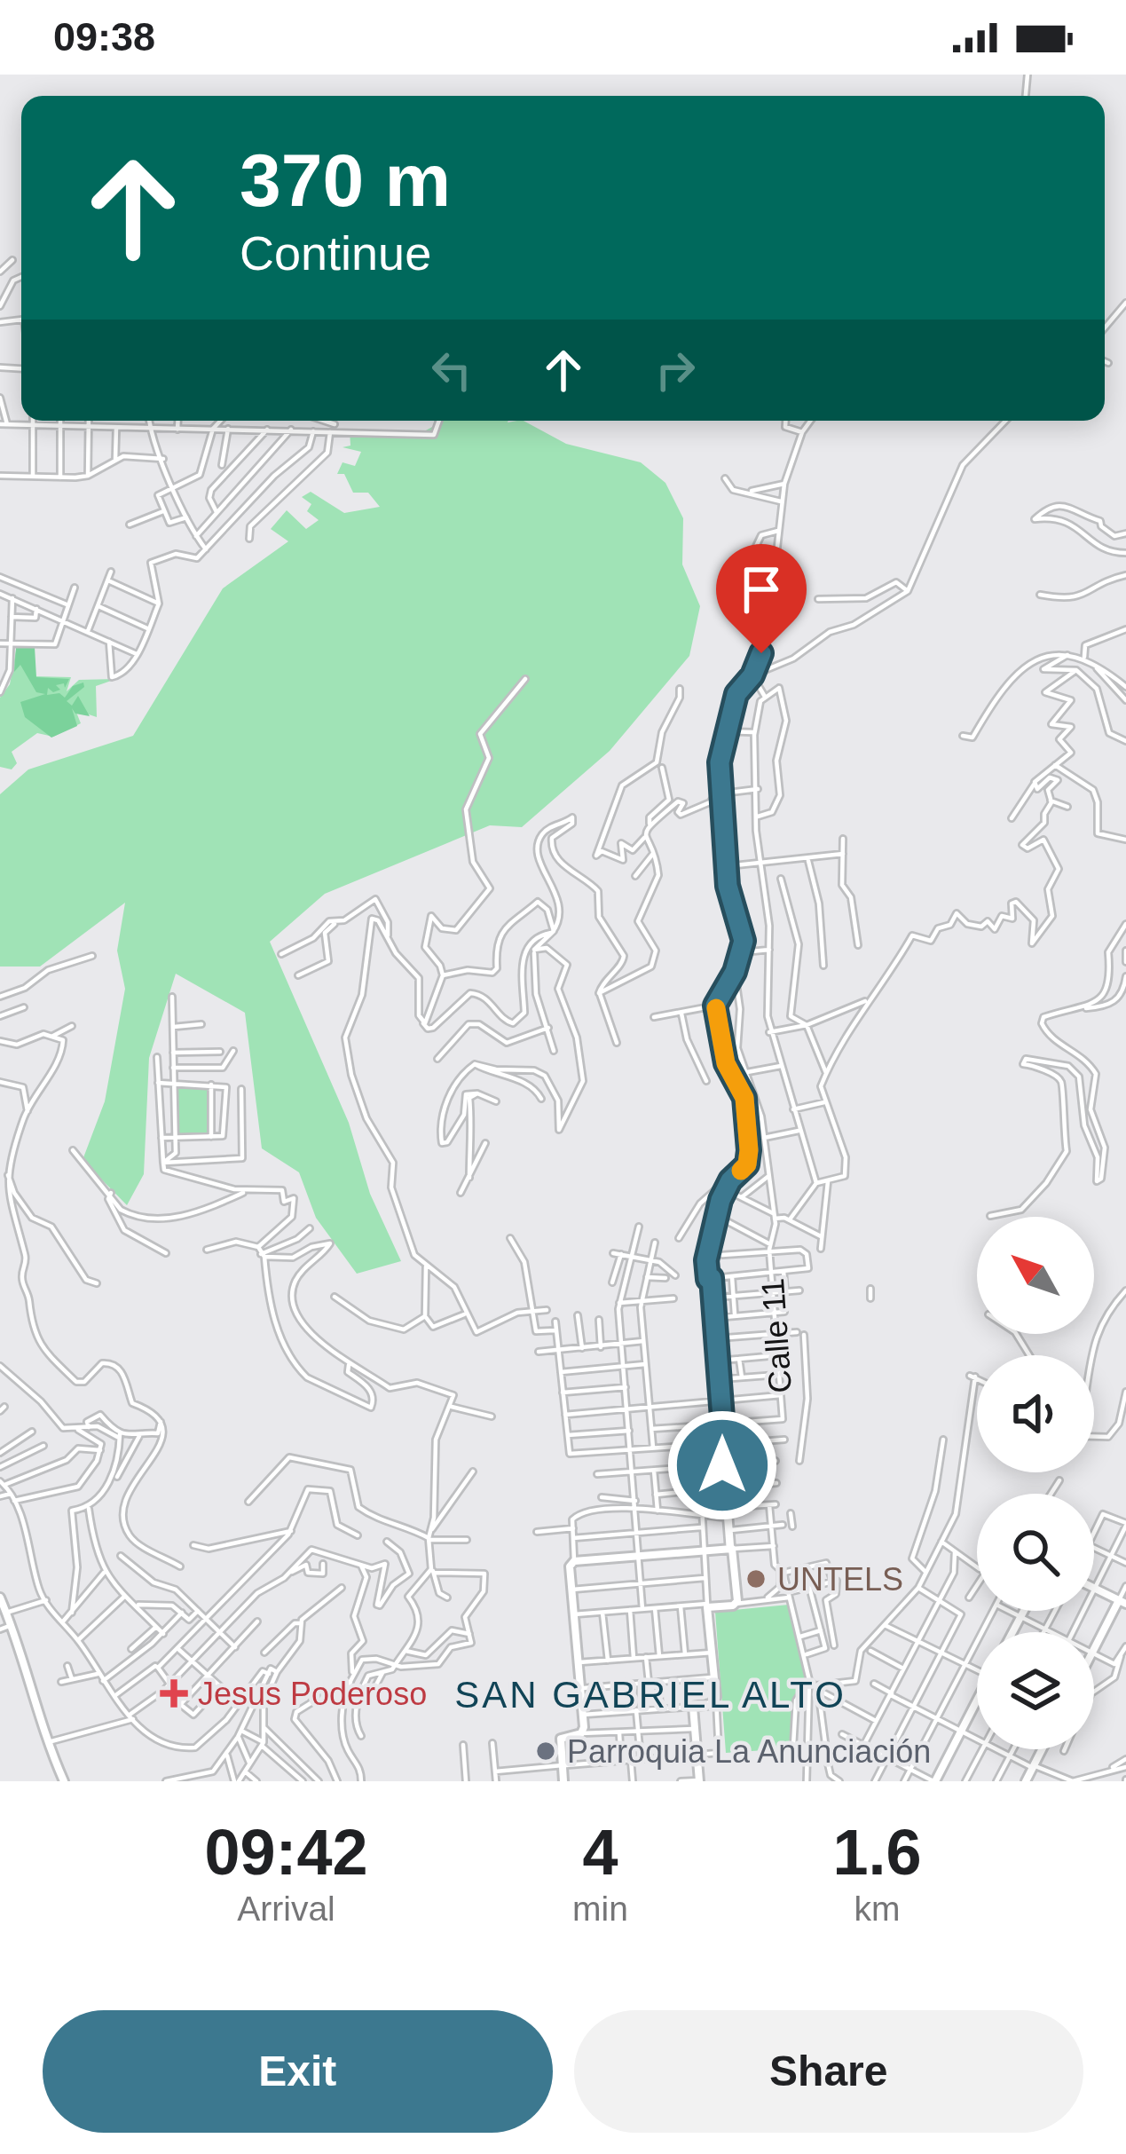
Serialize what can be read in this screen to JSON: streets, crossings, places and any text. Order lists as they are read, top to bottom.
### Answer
{
  "streets": {
    "street": ["Calle 11"]
  },
  "districts": ["SAN GABRIEL ALTO"],
  "places": {
    "other": ["UNTELS", "Parroquia La Anunciación"],
    "health": ["Jesus Poderoso"]
  },
  "north": "top left",
  "page": {
    "status": "09:38",
    "turn": ["370 m", "Continue"],
    "eta": [
      "09:42",
      "Arrival",
      "4",
      "min",
      "1.6",
      "km"
    ],
    "buttons": ["Exit", "Share"]
  }
}
